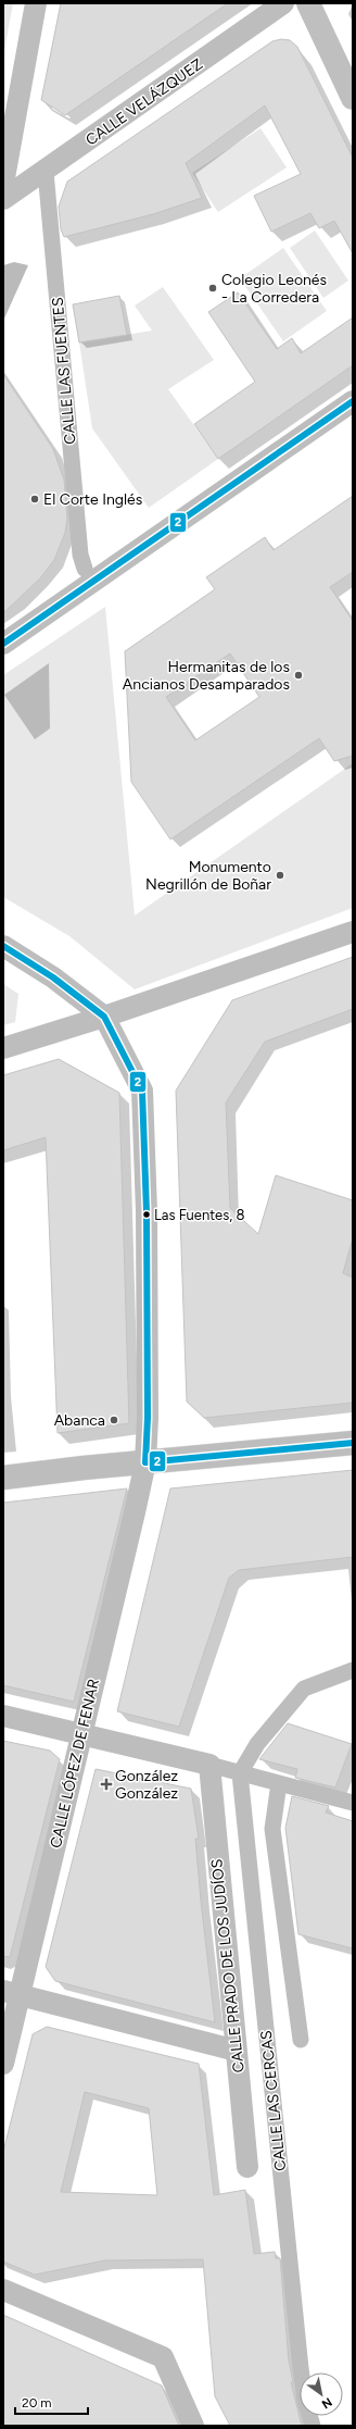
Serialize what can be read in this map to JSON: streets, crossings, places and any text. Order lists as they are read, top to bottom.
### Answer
{
  "streets": {
    "street": [
      "CALLE VELÁZQUEZ",
      "CALLE LAS FUENTES",
      "CALLE LÓPEZ DE FENAR",
      "CALLE PRADO DE LOS JUDÍOS",
      "CALLE LAS CERCAS"
    ]
  },
  "crossings": [
    ["CALLE VELÁZQUEZ", "CALLE LAS FUENTES"]
  ],
  "places": {
    "other": [
      "Colegio Leonés - La Corredera",
      "El Corte Inglés",
      "Hermanitas de los Ancianos Desamparados",
      "Monumento Negrillón de Boñar",
      "Las Fuentes, 8",
      "Abanca"
    ],
    "health": ["González González"]
  },
  "lines": ["transit line 2"],
  "scale_bar": "20 m",
  "north": "bottom right"
}
